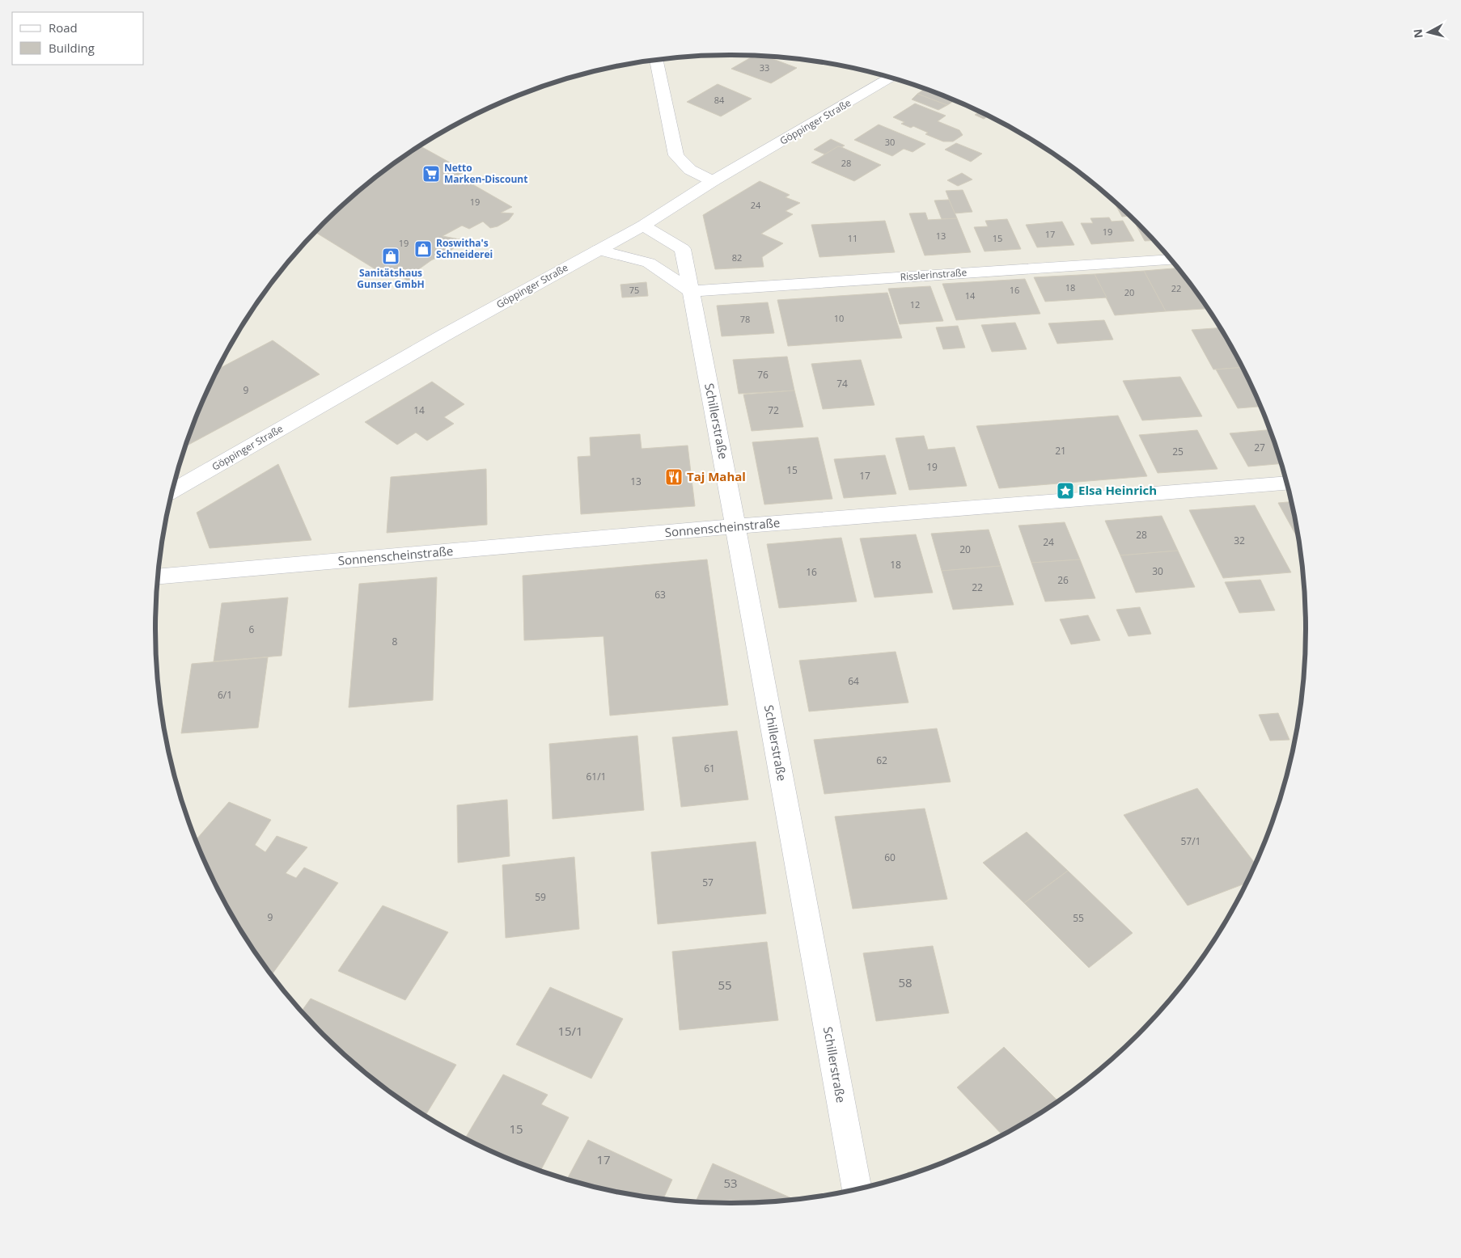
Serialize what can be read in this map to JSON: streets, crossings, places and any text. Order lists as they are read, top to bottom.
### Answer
{
  "streets": {
    "street": [
      "Göppinger Straße",
      "Risslerinstraße",
      "Schillerstraße",
      "Sonnenscheinstraße"
    ]
  },
  "crossings": [
    ["Göppinger Straße", "Schillerstraße"],
    ["Risslerinstraße", "Schillerstraße"],
    ["Schillerstraße", "Sonnenscheinstraße"]
  ],
  "places": {
    "supermarket": ["Netto Marken-Discount"],
    "shop": ["Roswitha's Schneiderei", "Sanitätshaus Gunser GmbH"],
    "restaurant": ["Taj Mahal"],
    "place": ["Elsa Heinrich"]
  },
  "house_numbers": [
    "33",
    "84",
    "30",
    "28",
    "19",
    "24",
    "19",
    "17",
    "13",
    "11",
    "15",
    "19",
    "82",
    "18",
    "22",
    "75",
    "16",
    "20",
    "14",
    "12",
    "10",
    "78",
    "76",
    "74",
    "9",
    "14",
    "72",
    "27",
    "21",
    "25",
    "19",
    "15",
    "17",
    "13",
    "28",
    "32",
    "24",
    "20",
    "18",
    "30",
    "16",
    "26",
    "22",
    "63",
    "6",
    "8",
    "64",
    "6/1",
    "62",
    "61",
    "61/1",
    "57/1",
    "60",
    "57",
    "59",
    "9",
    "55",
    "58",
    "55",
    "15/1",
    "15",
    "17",
    "53"
  ],
  "legend": ["Road", "Building"],
  "north": "left"
}
